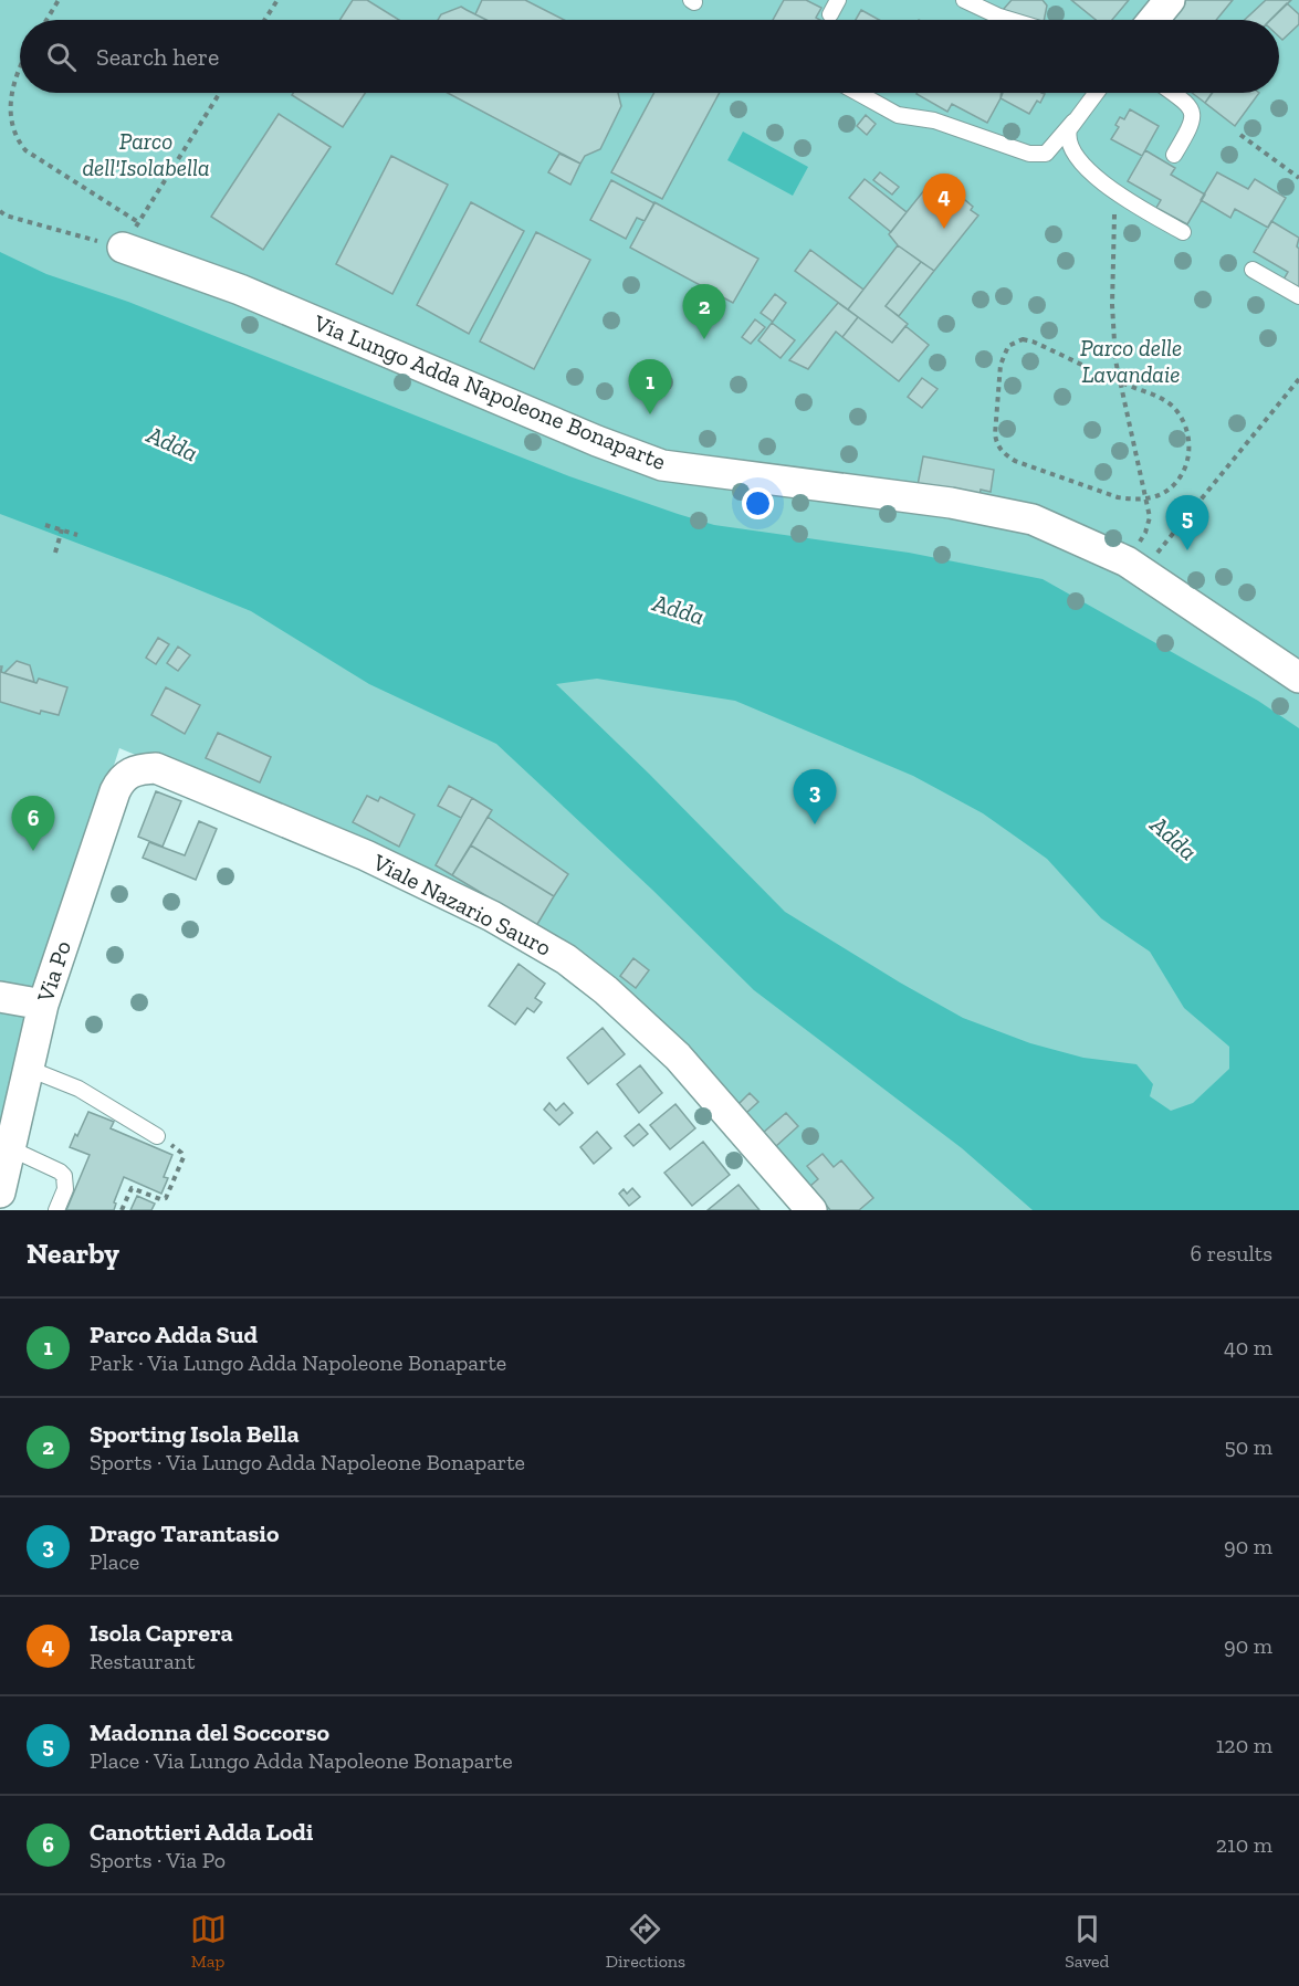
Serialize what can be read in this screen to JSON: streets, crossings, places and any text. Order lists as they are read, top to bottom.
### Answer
{
  "streets": {
    "street": ["Via Lungo Adda Napoleone Bonaparte", "Viale Nazario Sauro", "Via Po"]
  },
  "crossings": [
    ["Viale Nazario Sauro", "Via Po"]
  ],
  "water": ["Adda"],
  "parks": ["Parco dell'Isolabella", "Parco delle Lavandaie"],
  "page": {
    "search": "Search here",
    "pins": [
      "4",
      "2",
      "1",
      "5",
      "3",
      "6"
    ],
    "heading": ["Nearby", "6 results"],
    "list": [
      {
        "mark": "1",
        "name": "Parco Adda Sud",
        "note": "Park · Via Lungo Adda Napoleone Bonaparte",
        "value": "40 m"
      },
      {
        "mark": "2",
        "name": "Sporting Isola Bella",
        "note": "Sports · Via Lungo Adda Napoleone Bonaparte",
        "value": "50 m"
      },
      {
        "mark": "3",
        "name": "Drago Tarantasio",
        "note": "Place",
        "value": "90 m"
      },
      {
        "mark": "4",
        "name": "Isola Caprera",
        "note": "Restaurant",
        "value": "90 m"
      },
      {
        "mark": "5",
        "name": "Madonna del Soccorso",
        "note": "Place · Via Lungo Adda Napoleone Bonaparte",
        "value": "120 m"
      },
      {
        "mark": "6",
        "name": "Canottieri Adda Lodi",
        "note": "Sports · Via Po",
        "value": "210 m"
      }
    ],
    "nav": ["Map", "Directions", "Saved"]
  }
}
